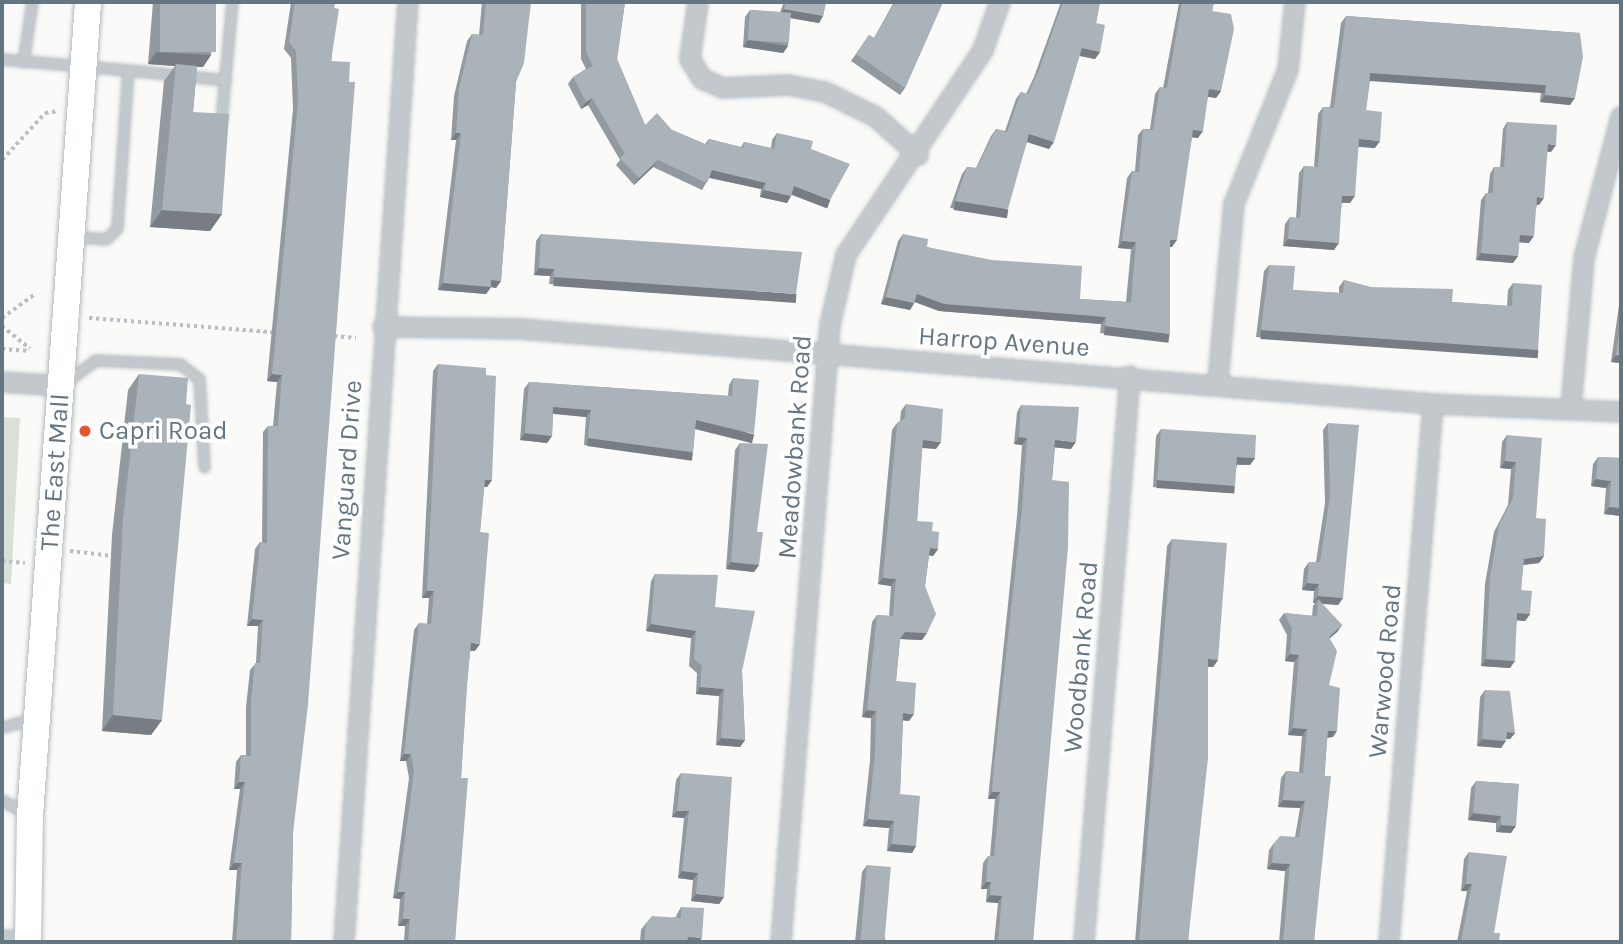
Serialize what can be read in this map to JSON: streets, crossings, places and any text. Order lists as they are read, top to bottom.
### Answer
{
  "streets": {
    "main road": ["The East Mall"],
    "street": [
      "Harrop Avenue",
      "Meadowbank Road",
      "Vanguard Drive",
      "Woodbank Road",
      "Warwood Road"
    ]
  },
  "crossings": [
    ["Harrop Avenue", "Meadowbank Road"],
    ["Harrop Avenue", "Vanguard Drive"],
    ["Harrop Avenue", "Woodbank Road"],
    ["Harrop Avenue", "Warwood Road"]
  ],
  "places": ["Capri Road"]
}
